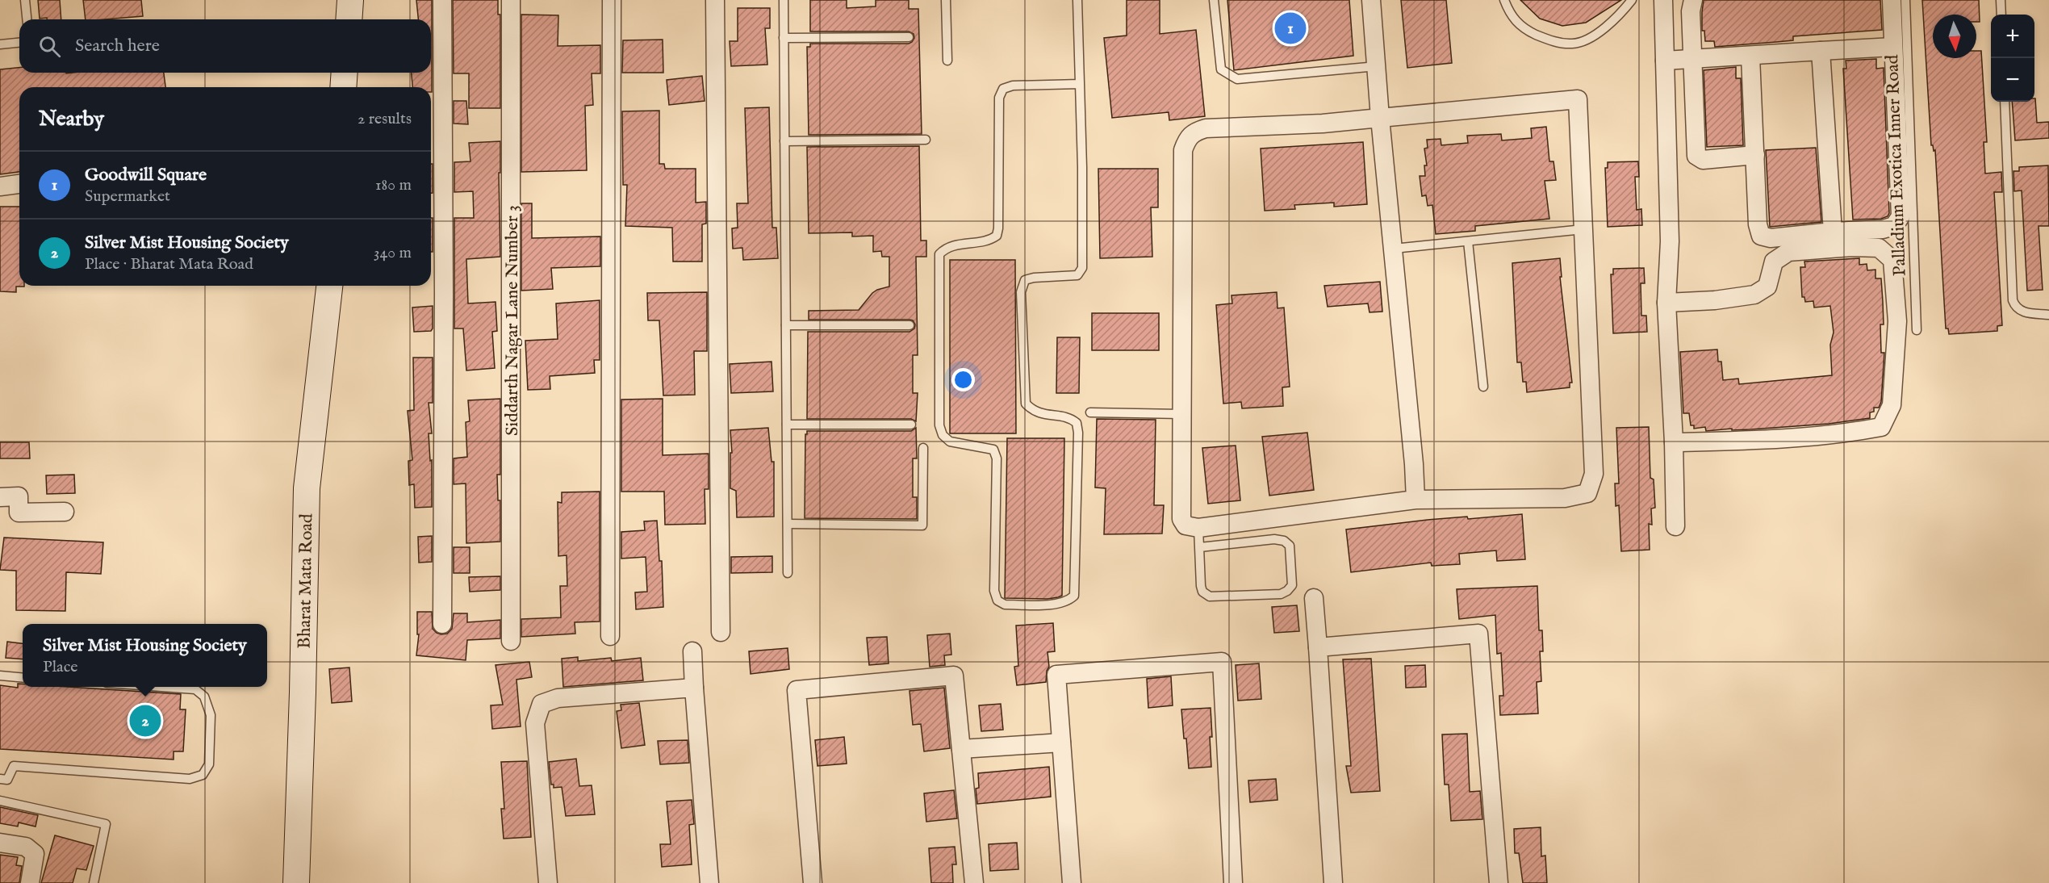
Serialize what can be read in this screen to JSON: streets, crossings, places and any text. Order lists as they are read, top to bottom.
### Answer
{
  "streets": {
    "street": ["Siddarth Nagar Lane Number 3", "Bharat Mata Road"],
    "lane": ["Palladium Exotica Inner Road"]
  },
  "north": "bottom",
  "page": {
    "pins": ["1", "2"],
    "map_buttons": ["+", "−"],
    "search": "Search here",
    "heading": ["Nearby", "2 results"],
    "list": [
      {
        "mark": "1",
        "name": "Goodwill Square",
        "note": "Supermarket",
        "value": "180 m"
      },
      {
        "mark": "2",
        "name": "Silver Mist Housing Society",
        "note": "Place · Bharat Mata Road",
        "value": "340 m"
      }
    ],
    "popup": ["Silver Mist Housing Society", "Place"]
  }
}
